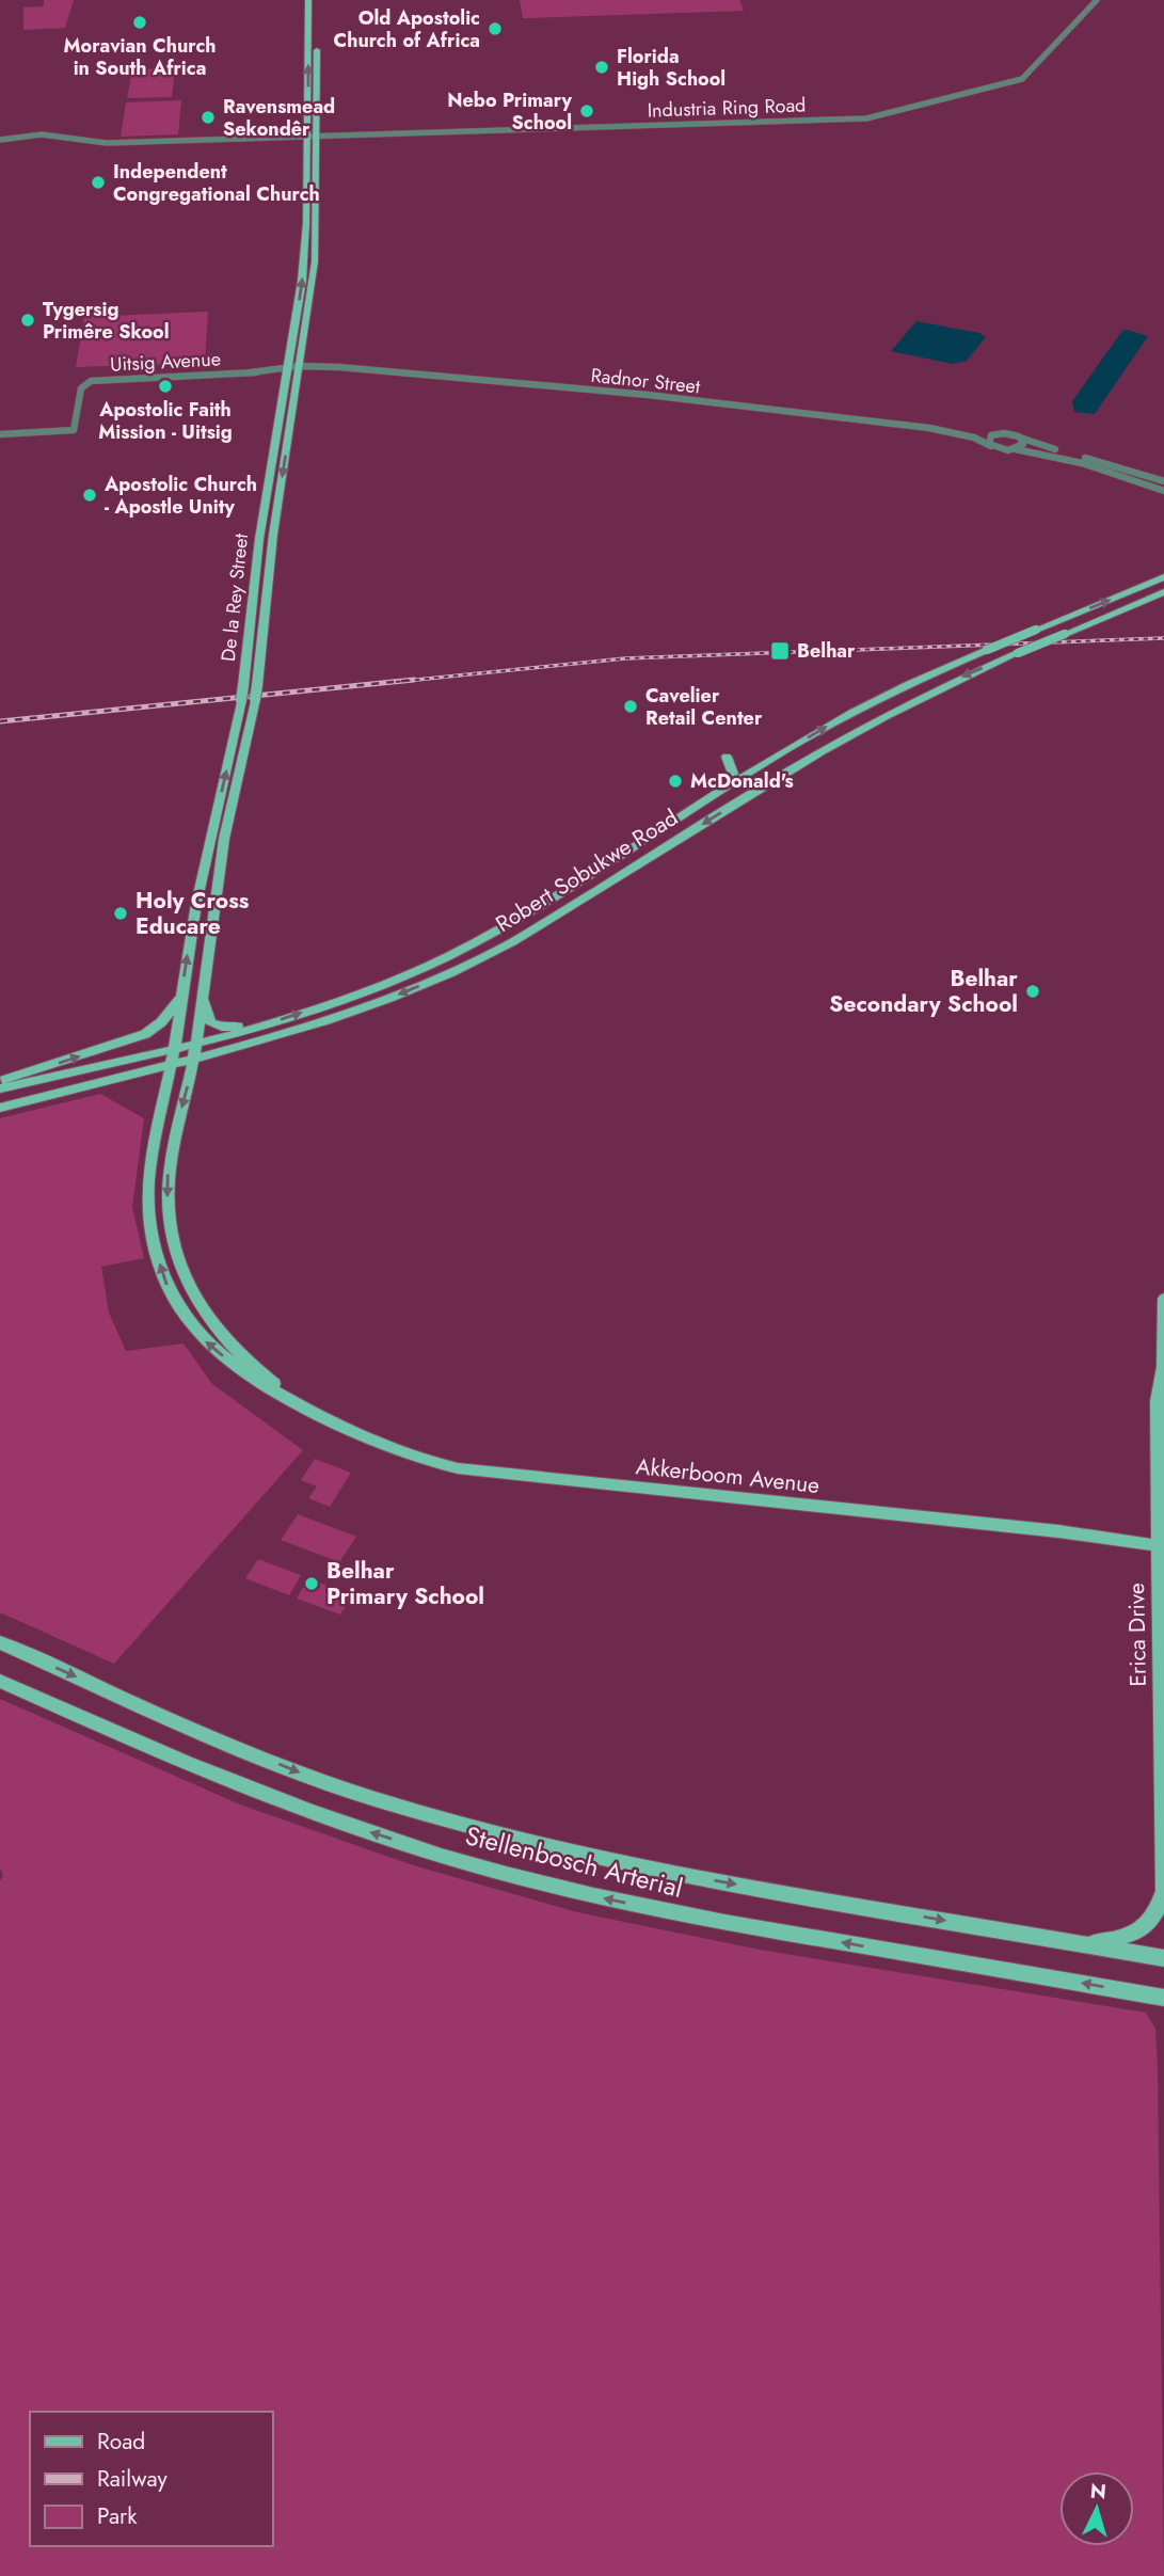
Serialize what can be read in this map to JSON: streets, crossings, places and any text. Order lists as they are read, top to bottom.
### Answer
{
  "streets": {
    "main road": [
      "De la Rey Street",
      "Robert Sobukwe Road",
      "Akkerboom Avenue",
      "Erica Drive",
      "Stellenbosch Arterial"
    ],
    "street": ["Industria Ring Road", "Uitsig Avenue", "Radnor Street"]
  },
  "crossings": [
    ["Industria Ring Road", "De la Rey Street"],
    ["Uitsig Avenue", "Radnor Street"],
    ["Uitsig Avenue", "De la Rey Street"],
    ["Radnor Street", "De la Rey Street"],
    ["De la Rey Street", "Robert Sobukwe Road"],
    ["De la Rey Street", "Akkerboom Avenue"],
    ["Robert Sobukwe Road", "Akkerboom Avenue"],
    ["Akkerboom Avenue", "Erica Drive"]
  ],
  "places": {
    "other": [
      "Moravian Church in South Africa",
      "Old Apostolic Church of Africa",
      "Florida High School",
      "Nebo Primary School",
      "Ravensmead Sekondêr",
      "Independent Congregational Church",
      "Tygersig Primêre Skool",
      "Apostolic Faith Mission - Uitsig",
      "Apostolic Church - Apostle Unity",
      "Cavelier Retail Center",
      "McDonald's",
      "Holy Cross Educare",
      "Belhar Secondary School",
      "Belhar Primary School"
    ],
    "transit": ["Belhar"]
  },
  "legend": ["Road", "Railway", "Park"],
  "north": "top"
}
